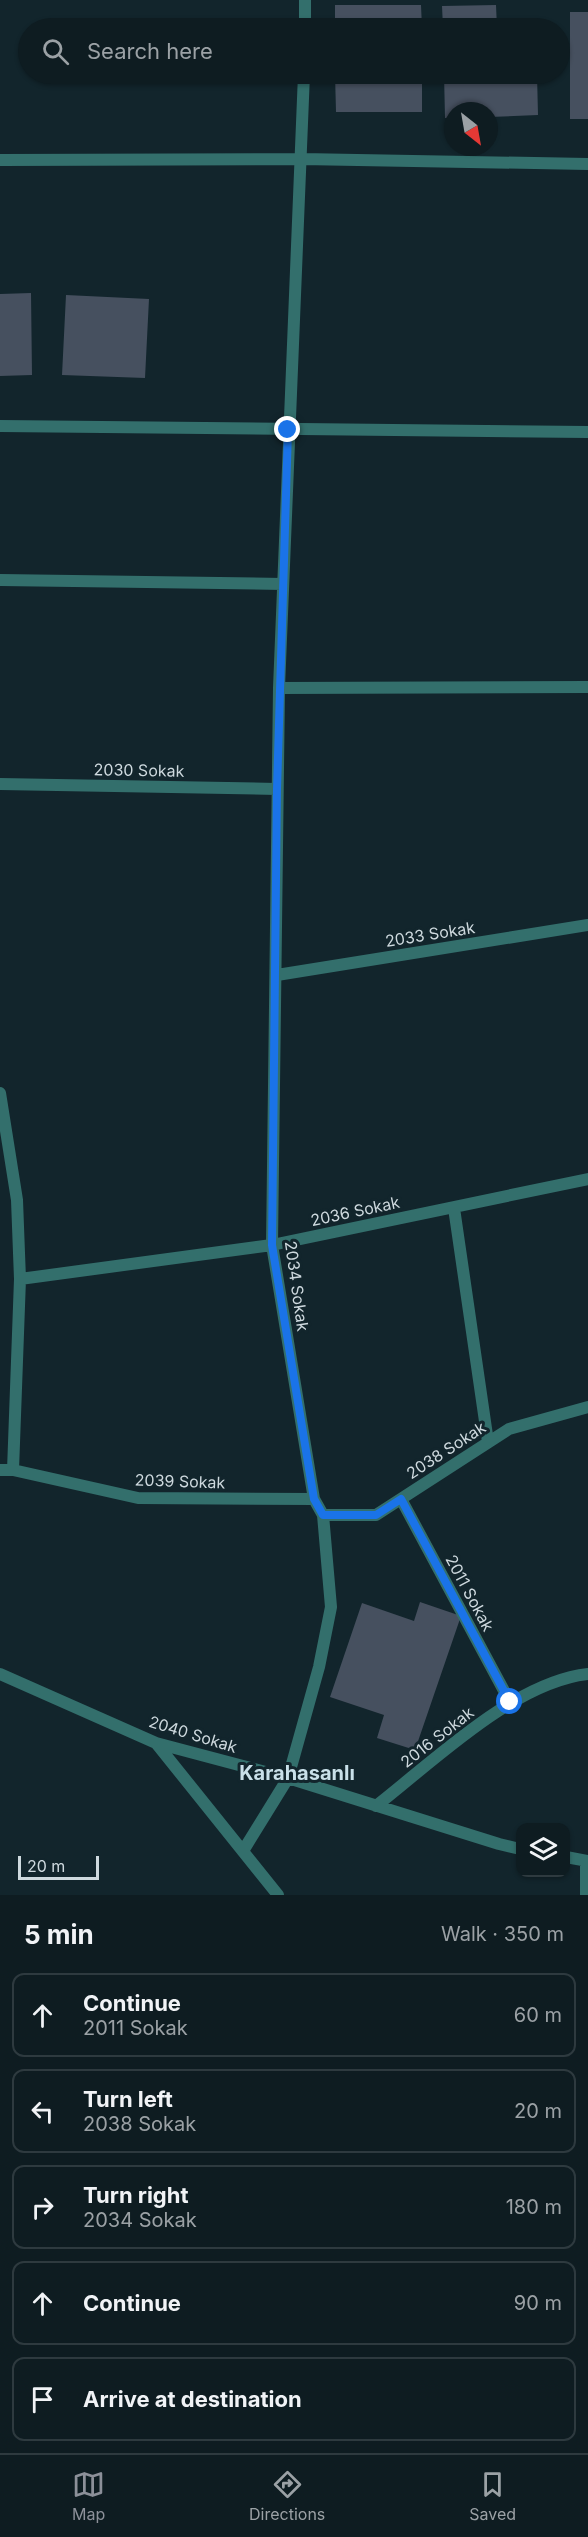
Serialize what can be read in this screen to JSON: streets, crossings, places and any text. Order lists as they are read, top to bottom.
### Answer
{
  "streets": {
    "street": [
      "2030 Sokak",
      "2033 Sokak",
      "2036 Sokak",
      "2034 Sokak",
      "2038 Sokak",
      "2039 Sokak",
      "2011 Sokak",
      "2040 Sokak",
      "2016 Sokak"
    ]
  },
  "crossings": [
    ["2030 Sokak", "2034 Sokak"],
    ["2033 Sokak", "2034 Sokak"],
    ["2036 Sokak", "2034 Sokak"],
    ["2034 Sokak", "2038 Sokak"],
    ["2034 Sokak", "2039 Sokak"],
    ["2034 Sokak", "2040 Sokak"],
    ["2038 Sokak", "2011 Sokak"],
    ["2011 Sokak", "2016 Sokak"],
    ["2040 Sokak", "2016 Sokak"]
  ],
  "districts": ["Karahasanlı"],
  "scale_bar": "20 m",
  "north": "bottom right",
  "page": {
    "search": "Search here",
    "scale": "20 m",
    "heading": ["5 min", "Walk · 350 m"],
    "list": [
      ["Continue", "2011 Sokak", "60 m"],
      ["Turn left", "2038 Sokak", "20 m"],
      ["Turn right", "2034 Sokak", "180 m"],
      ["Continue", "90 m"],
      "Arrive at destination"
    ],
    "nav": ["Map", "Directions", "Saved"]
  }
}
